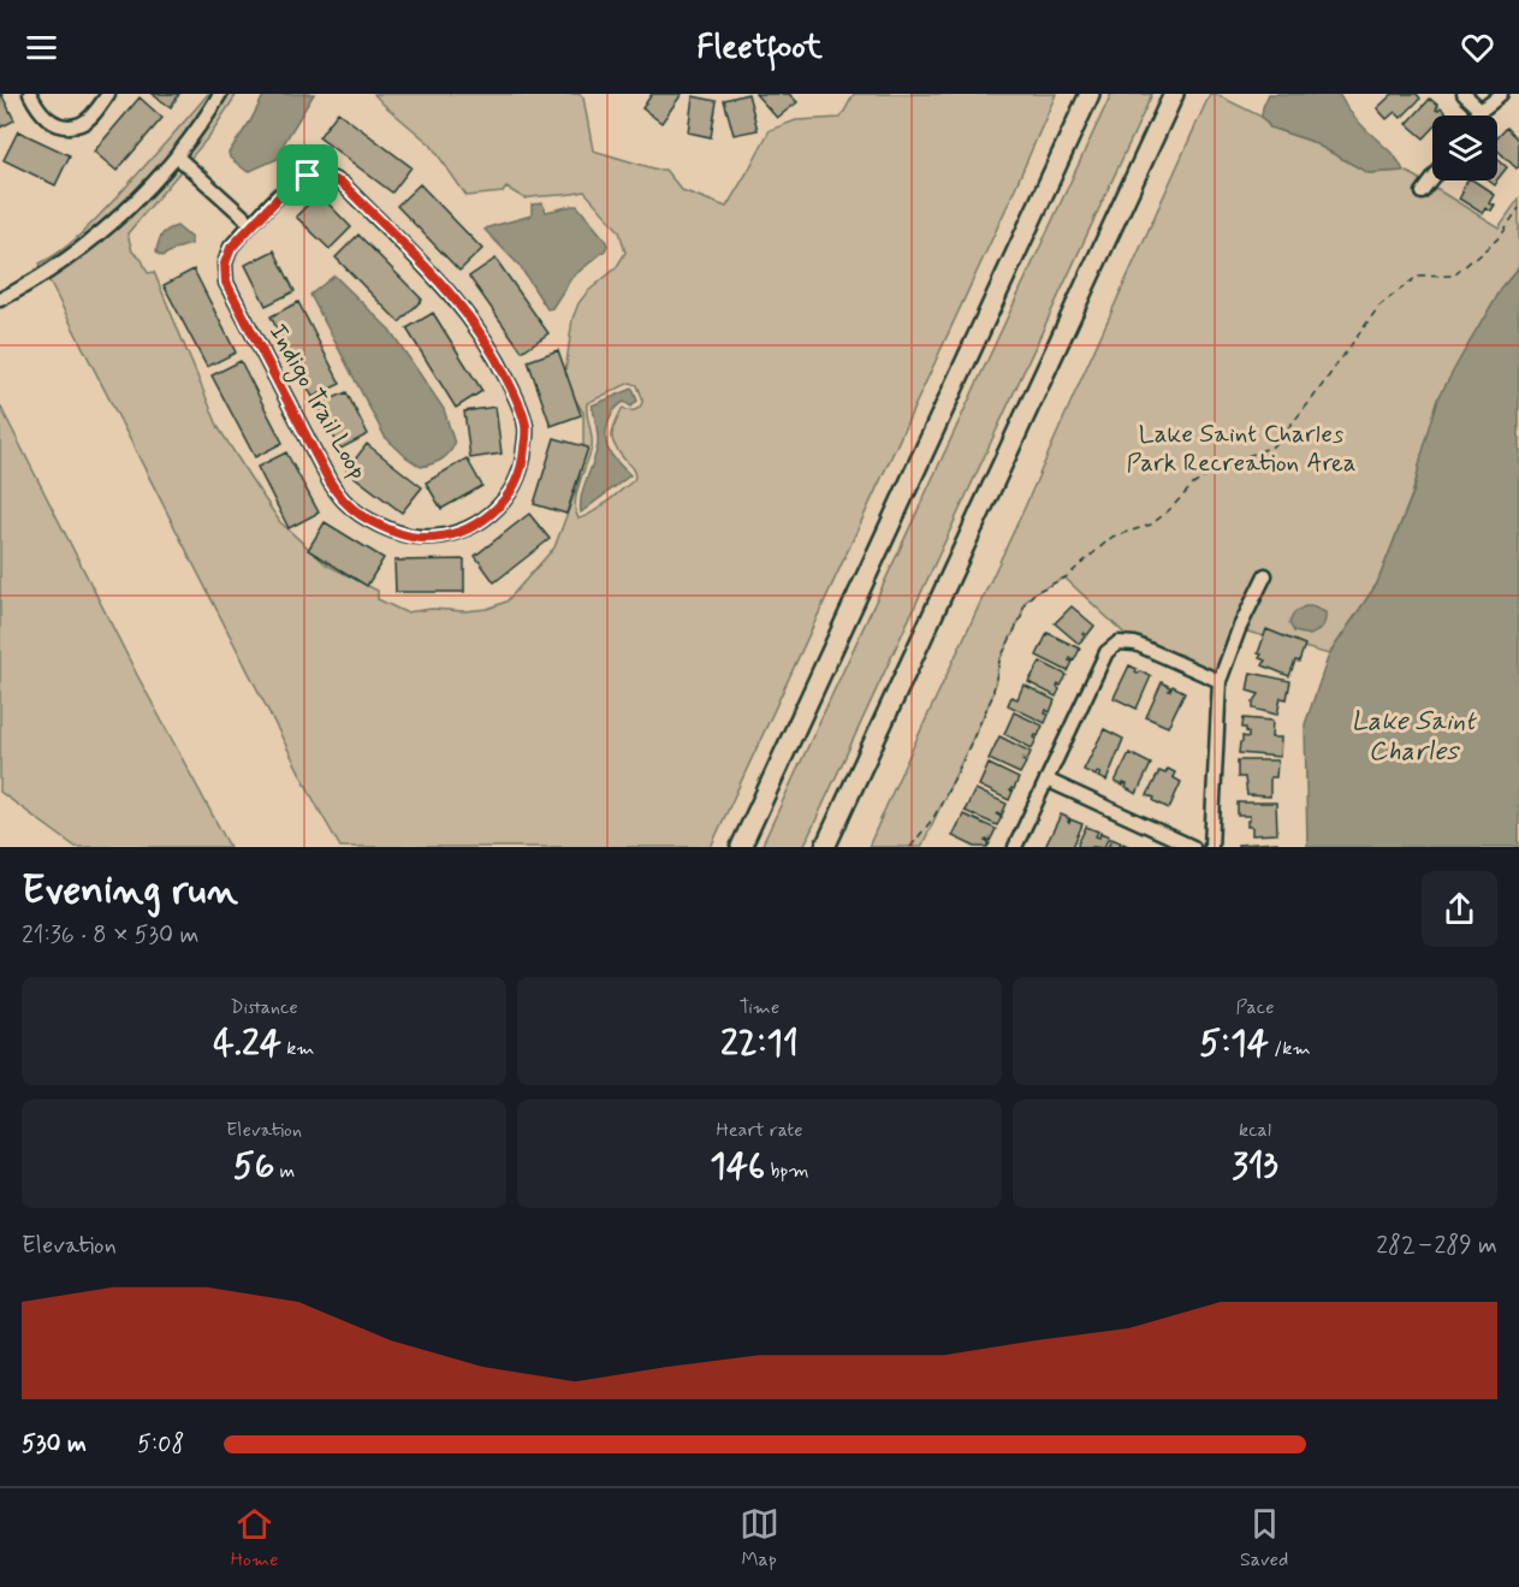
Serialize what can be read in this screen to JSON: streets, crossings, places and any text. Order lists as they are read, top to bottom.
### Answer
{
  "streets": {
    "street": ["Indigo Trail Loop"]
  },
  "water": ["Lake Saint Charles"],
  "parks": ["Lake Saint Charles Park Recreation Area"],
  "page": {
    "header": "Fleetfoot",
    "heading": ["Evening run", "21:36 · 8 × 530 m"],
    "stats": [
      ["Distance", "4.24 km"],
      ["Time", "22:11"],
      ["Pace", "5:14 /km"],
      ["Elevation", "56 m"],
      ["Heart rate", "146 bpm"],
      ["kcal", "313"]
    ],
    "chart": ["Elevation", "282–289 m"],
    "list": [
      {
        "name": "530 m",
        "note": "5:08"
      }
    ],
    "tabs": ["Home", "Map", "Saved"]
  }
}
